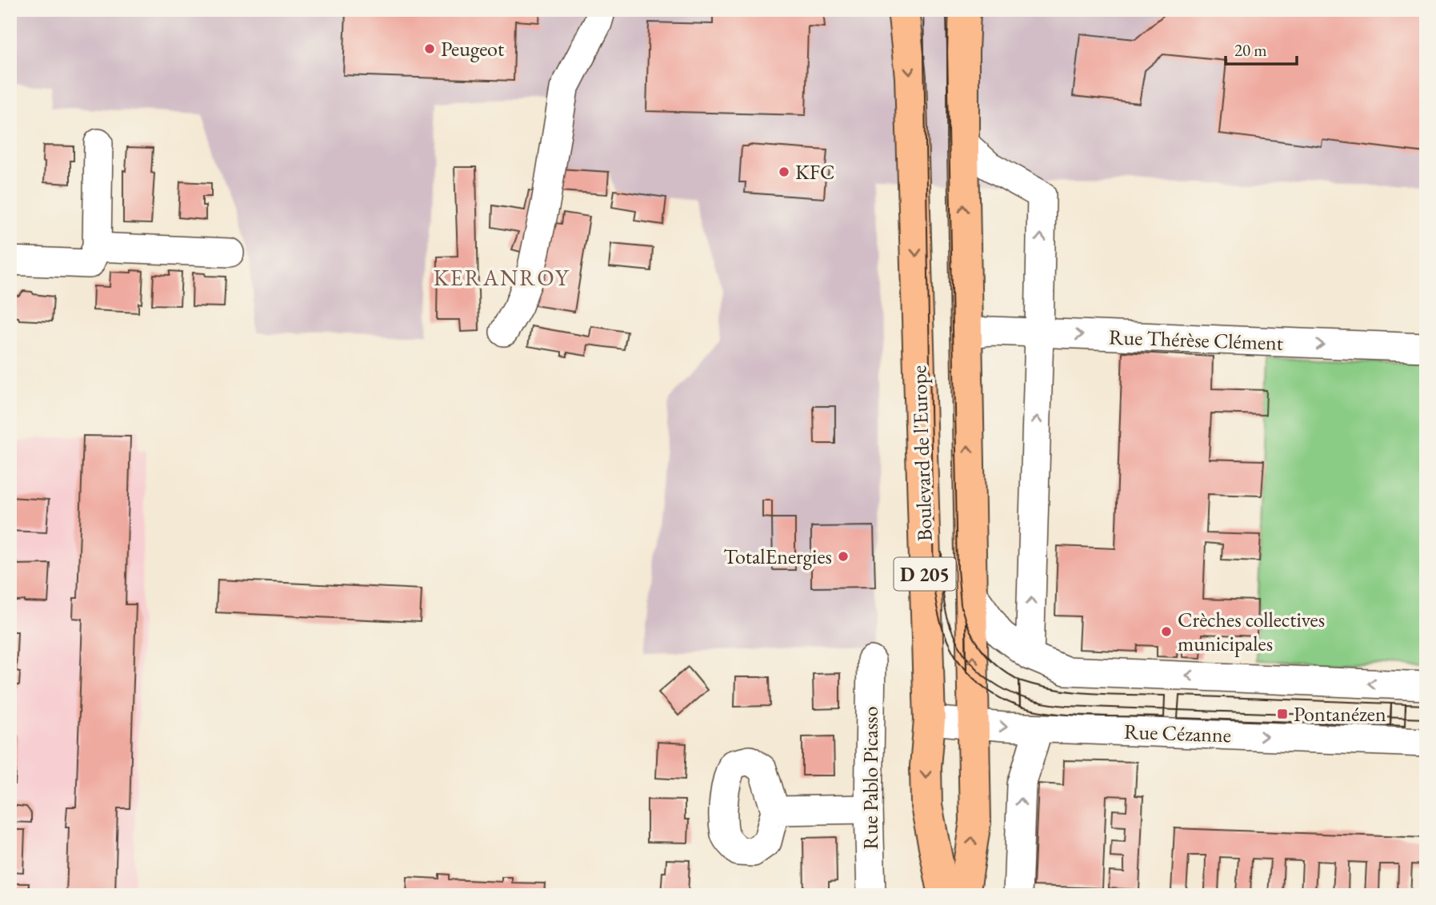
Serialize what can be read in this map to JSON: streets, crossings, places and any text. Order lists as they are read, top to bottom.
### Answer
{
  "streets": {
    "main road": ["Boulevard de l'Europe", "D 205"],
    "street": ["Rue Thérèse Clément", "Rue Cézanne", "Rue Pablo Picasso"]
  },
  "crossings": [
    ["Boulevard de l'Europe", "Rue Cézanne"]
  ],
  "one_way": ["Rue Thérèse Clément"],
  "districts": ["KERANROY"],
  "places": {
    "other": [
      "Peugeot",
      "KFC",
      "TotalEnergies",
      "Crèches collectives municipales"
    ],
    "transit": ["Pontanézen"]
  },
  "scale_bar": "20 m"
}
